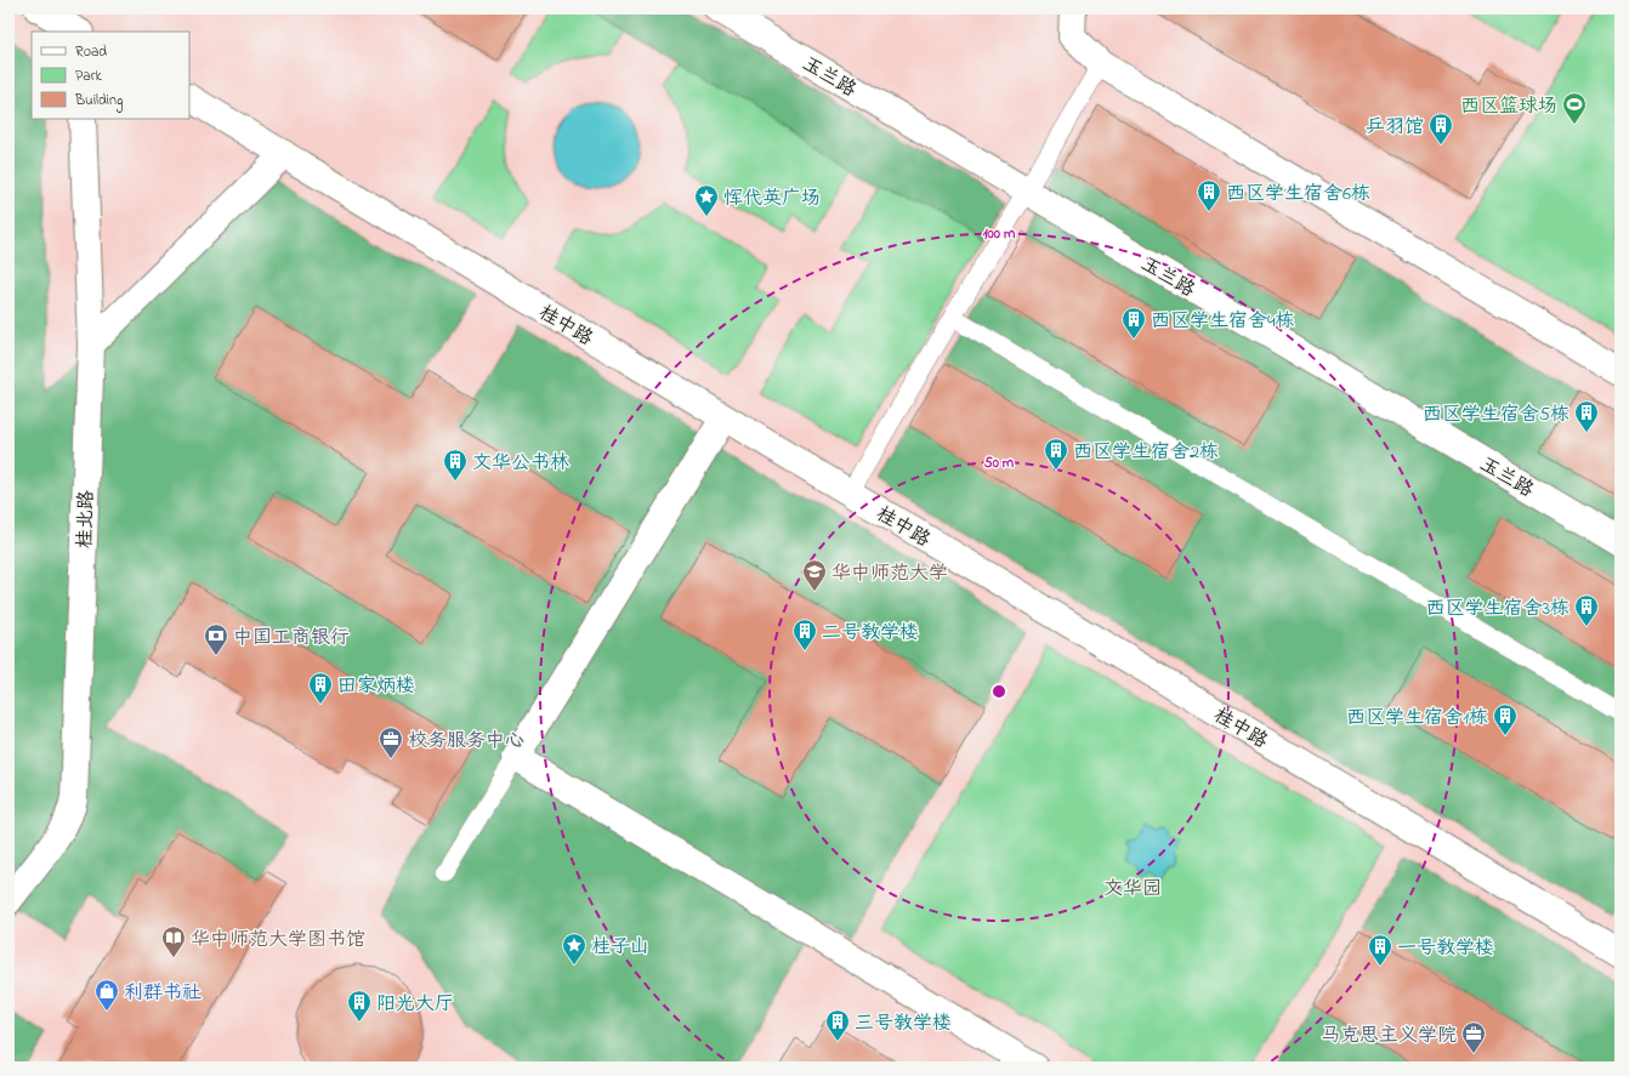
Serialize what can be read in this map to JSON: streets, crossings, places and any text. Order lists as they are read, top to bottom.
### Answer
{
  "streets": {
    "street": ["玉兰路", "桂中路", "桂北路"]
  },
  "parks": ["文华园"],
  "places": {
    "sports": ["西区篮球场"],
    "building": [
      "乒羽馆",
      "西区学生宿舍6栋",
      "西区学生宿舍4栋",
      "西区学生宿舍5栋",
      "西区学生宿舍2栋",
      "文华公书林",
      "西区学生宿舍3栋",
      "二号教学楼",
      "田家炳楼",
      "西区学生宿舍1栋",
      "一号教学楼",
      "阳光大厅",
      "三号教学楼"
    ],
    "place": ["恽代英广场", "桂子山"],
    "school or university": ["华中师范大学"],
    "bank": ["中国工商银行"],
    "office": ["校务服务中心", "马克思主义学院"],
    "library": ["华中师范大学图书馆"],
    "shop": ["利群书社"]
  },
  "legend": ["Road", "Park", "Building"],
  "rings": ["100 m", "50 m"]
}
